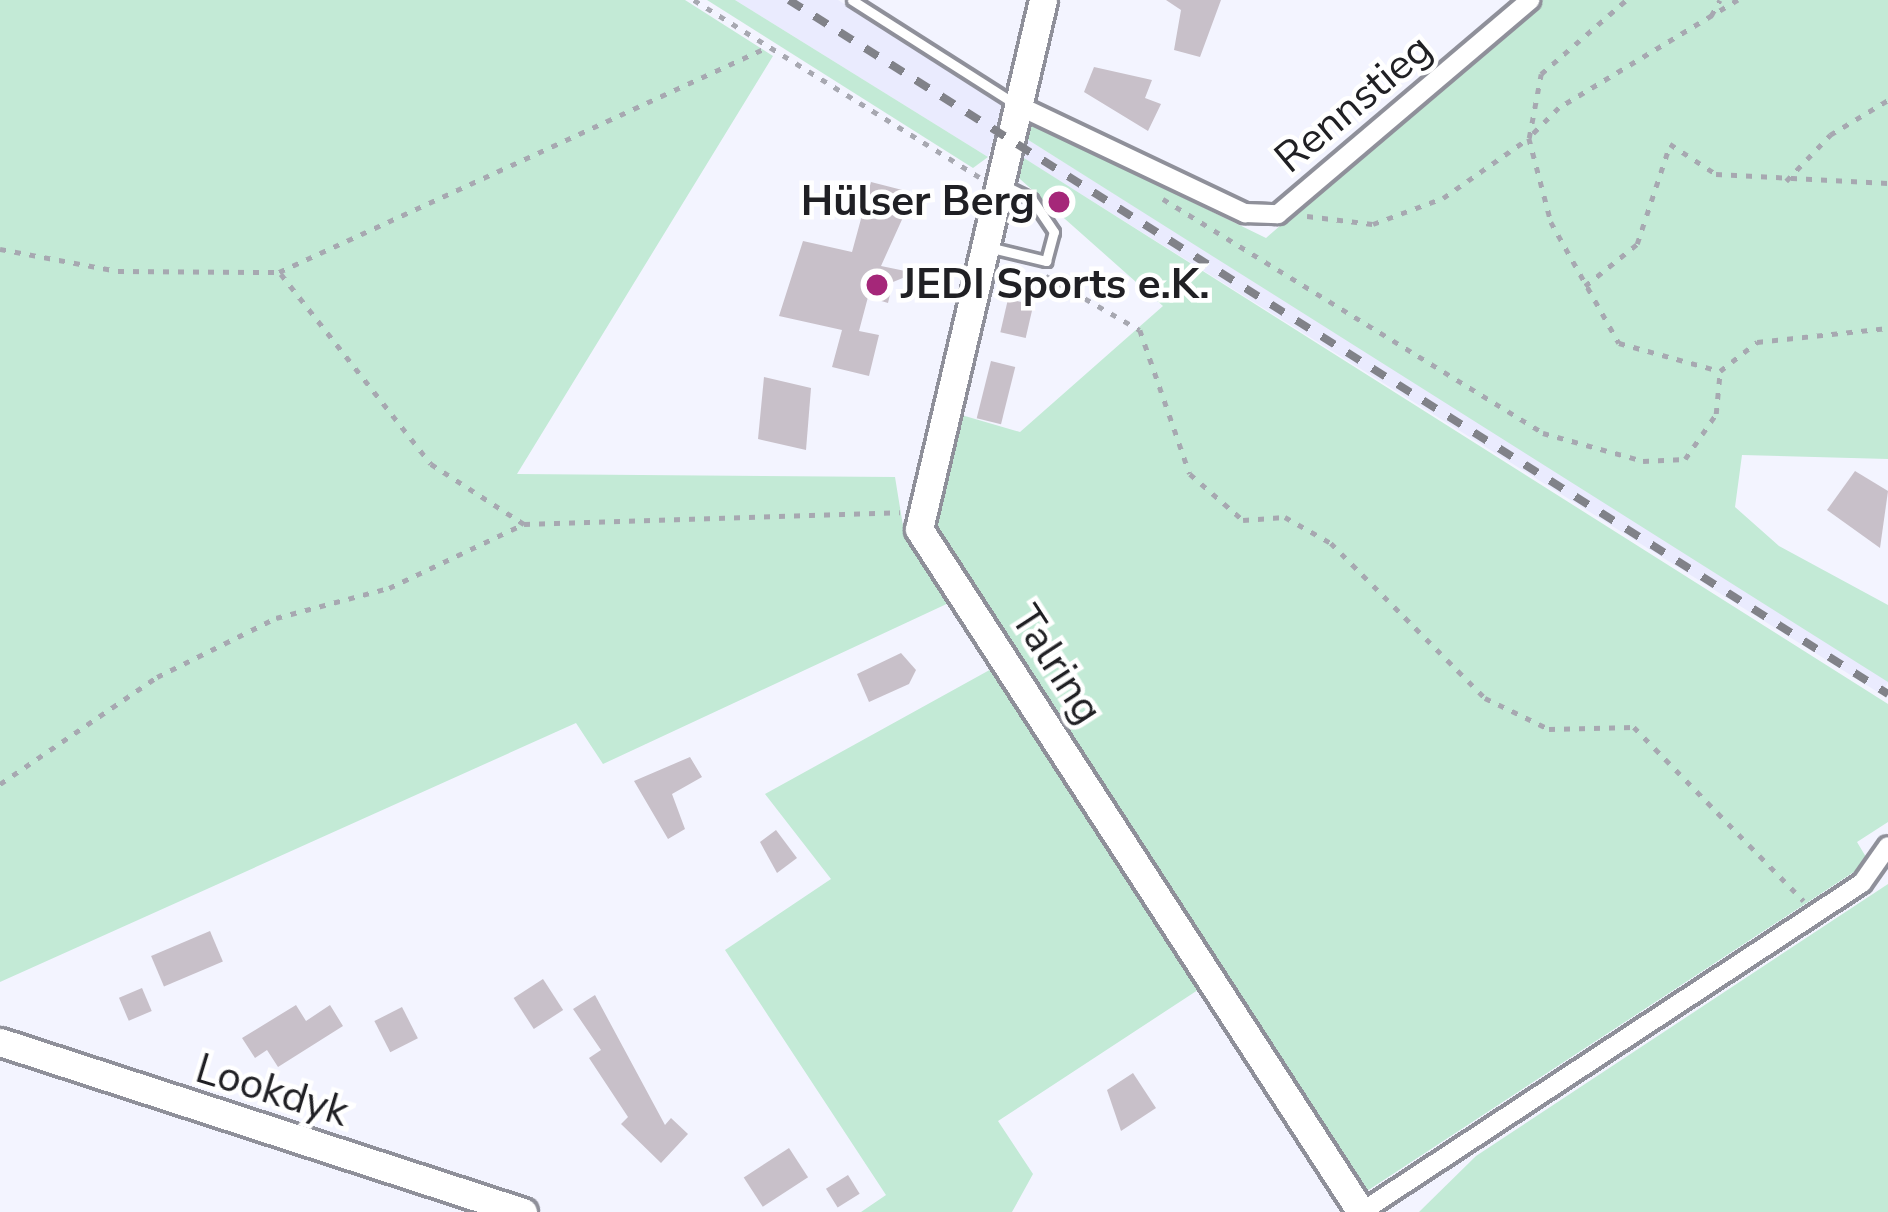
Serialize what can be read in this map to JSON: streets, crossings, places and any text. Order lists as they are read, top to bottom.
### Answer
{
  "streets": {
    "street": ["Rennstieg", "Talring", "Lookdyk"]
  },
  "places": ["Hülser Berg", "JEDI Sports e.K."]
}
